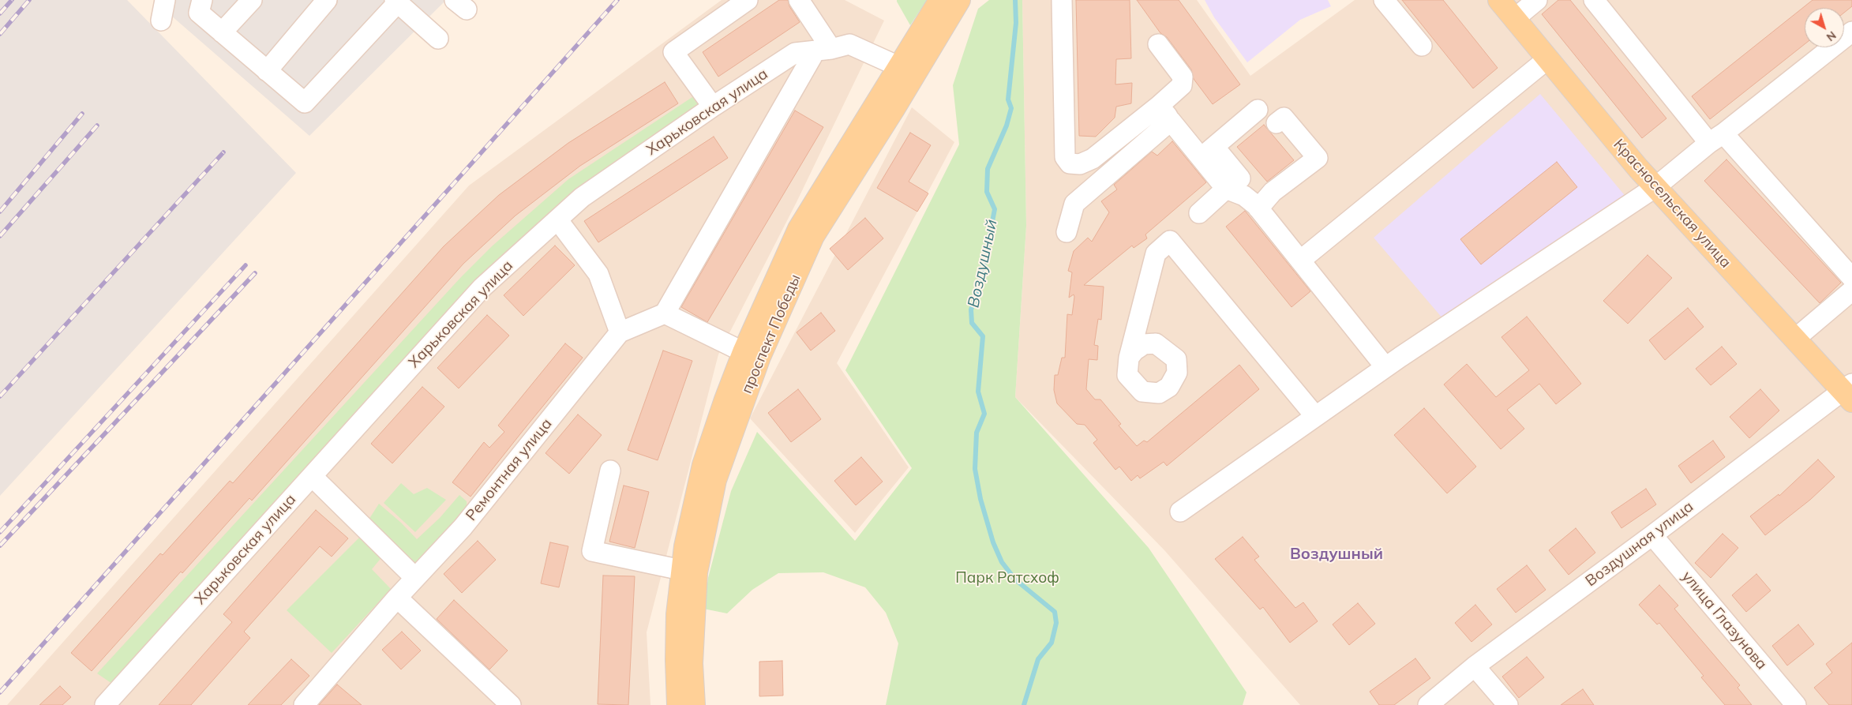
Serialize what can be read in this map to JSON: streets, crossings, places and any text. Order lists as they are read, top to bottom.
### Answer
{
  "streets": {
    "main road": ["Красносельская улица", "проспект Победы"],
    "street": [
      "Харьковская улица",
      "Ремонтная улица",
      "Воздушная улица",
      "улица Глазунова"
    ]
  },
  "crossings": [
    ["Харьковская улица", "проспект Победы"],
    ["Красносельская улица", "Воздушная улица"],
    ["Воздушная улица", "улица Глазунова"]
  ],
  "districts": ["Воздушный"],
  "water": ["Воздушный"],
  "parks": ["Парк Ратсхоф"],
  "north": "bottom right"
}
